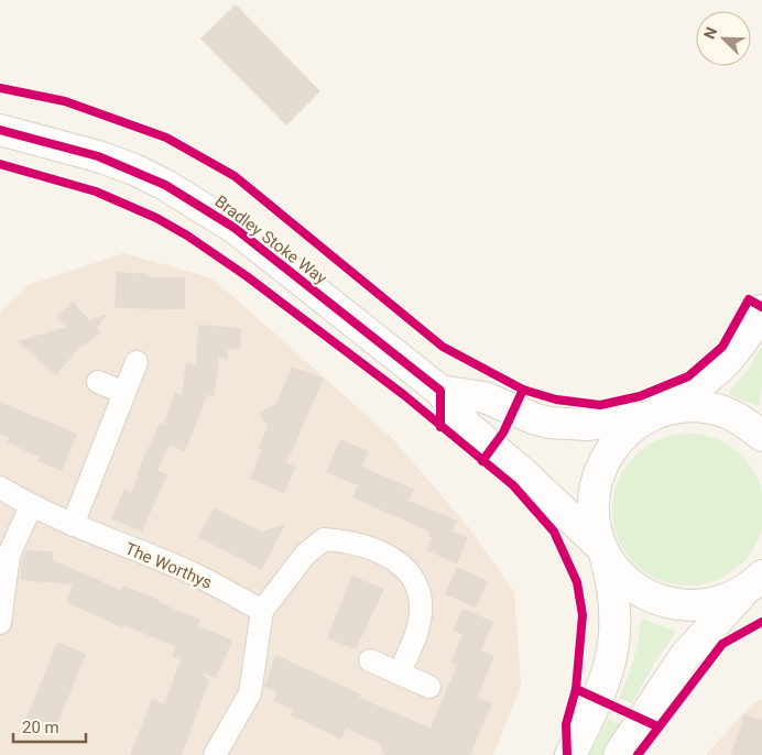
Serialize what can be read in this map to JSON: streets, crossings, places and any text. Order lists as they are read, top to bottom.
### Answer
{
  "streets": {
    "main road": ["Bradley Stoke Way"],
    "street": ["The Worthys"]
  },
  "scale_bar": "20 m",
  "north": "top left"
}
